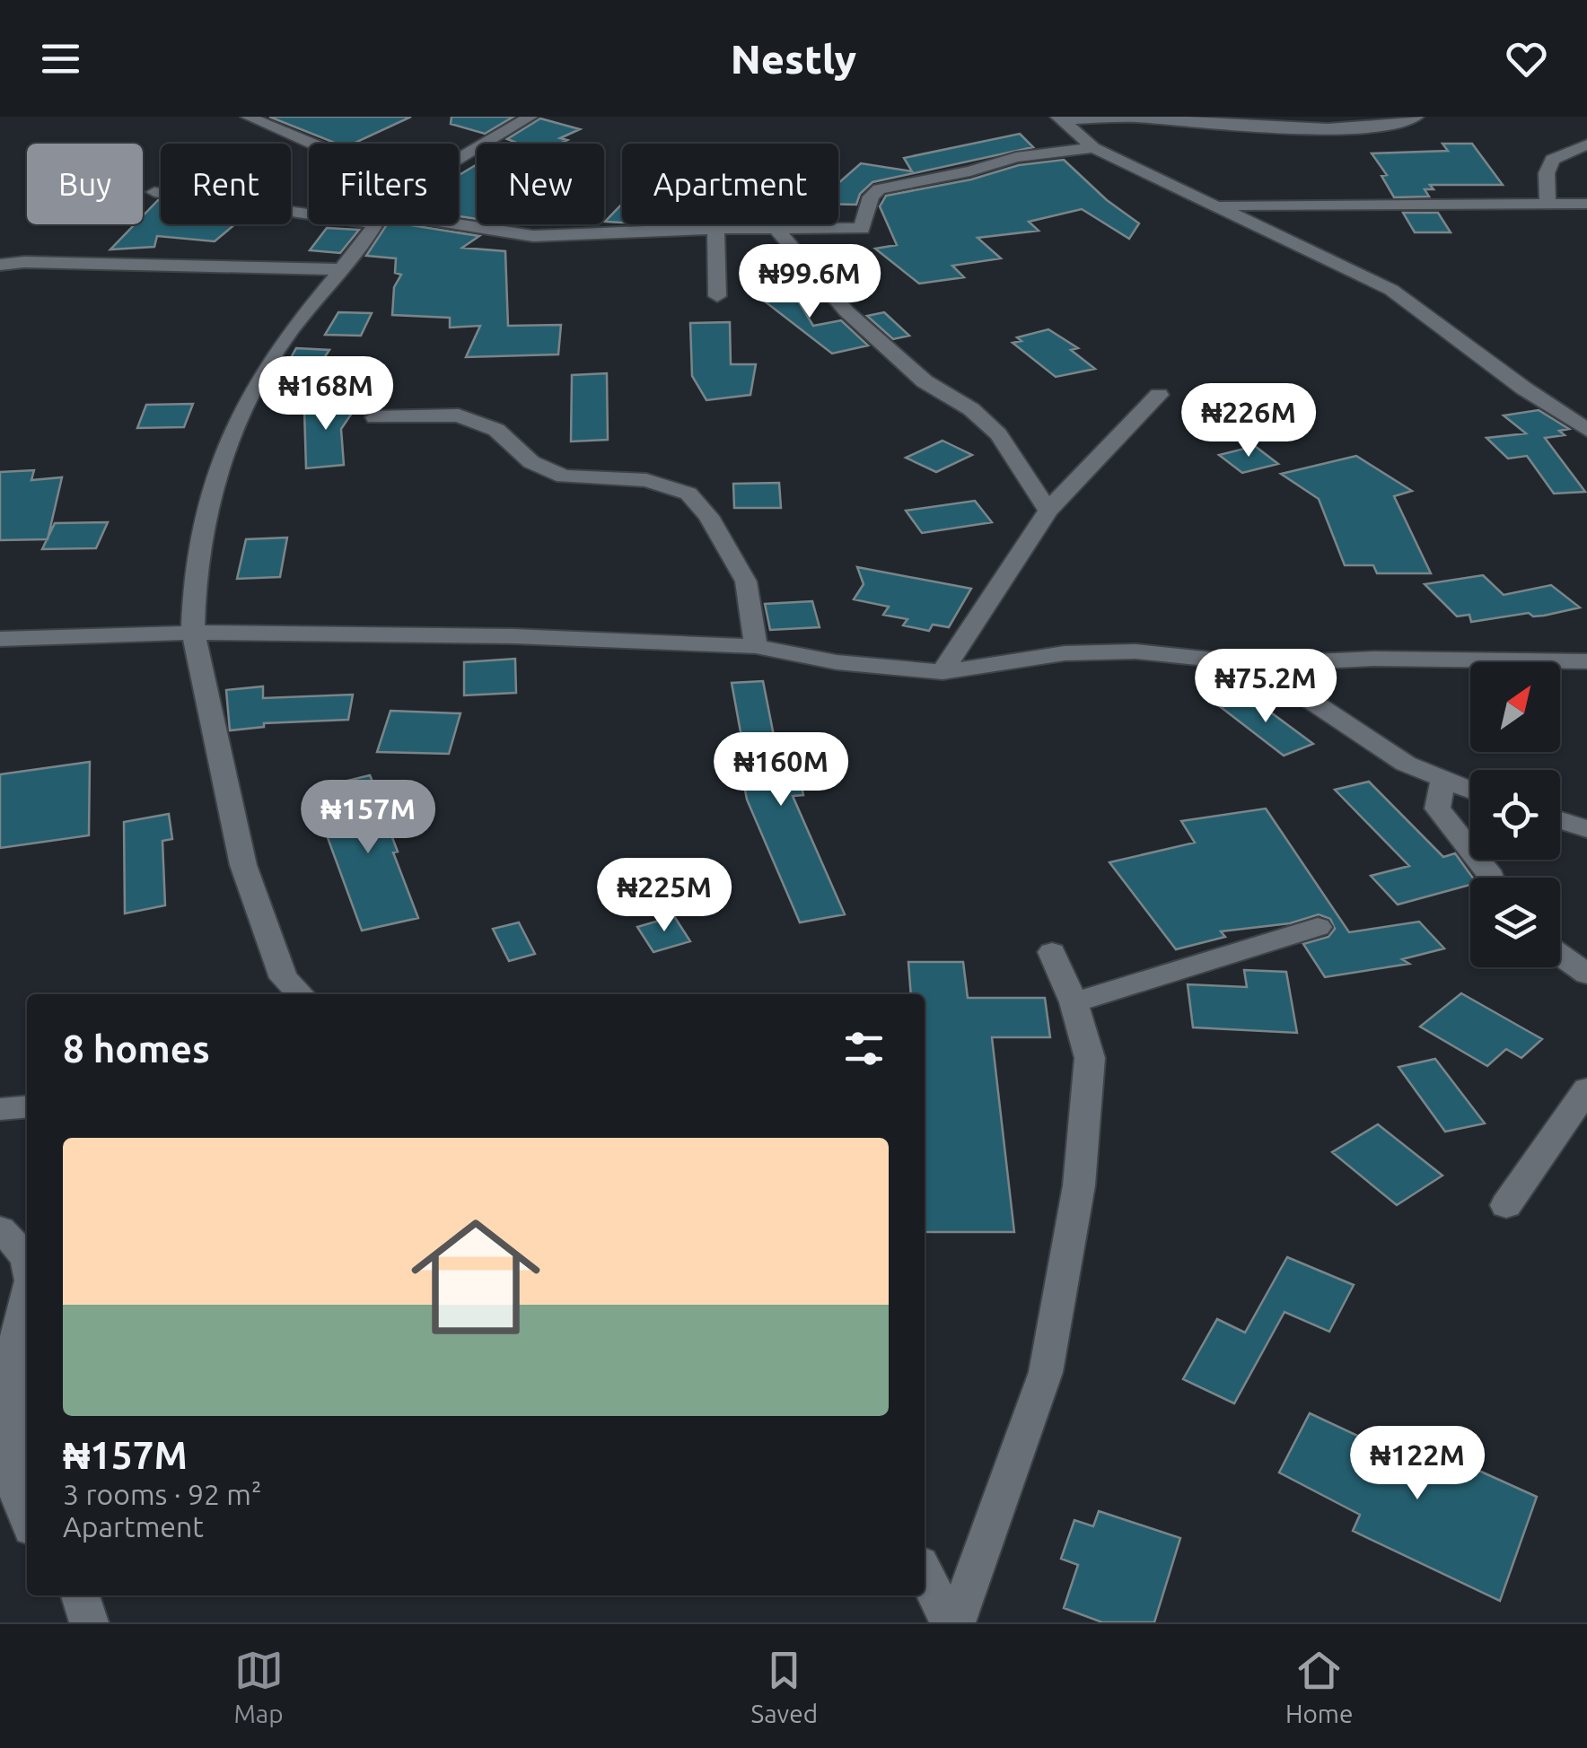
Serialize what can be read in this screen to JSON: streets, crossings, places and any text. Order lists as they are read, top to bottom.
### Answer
{
  "north": "top right",
  "page": {
    "header": "Nestly",
    "chip": [
      "Buy",
      "Rent",
      "Filters",
      "New",
      "Apartment"
    ],
    "price": [
      "₦99.6M",
      "₦168M",
      "₦226M",
      "₦75.2M",
      "₦160M",
      "₦157M",
      "₦225M",
      "₦122M"
    ],
    "heading": "8 homes",
    "list": [
      {
        "name": "₦157M",
        "note": "3 rooms · 92 m² · Apartment"
      }
    ],
    "tabs": ["Map", "Saved", "Home"]
  }
}
